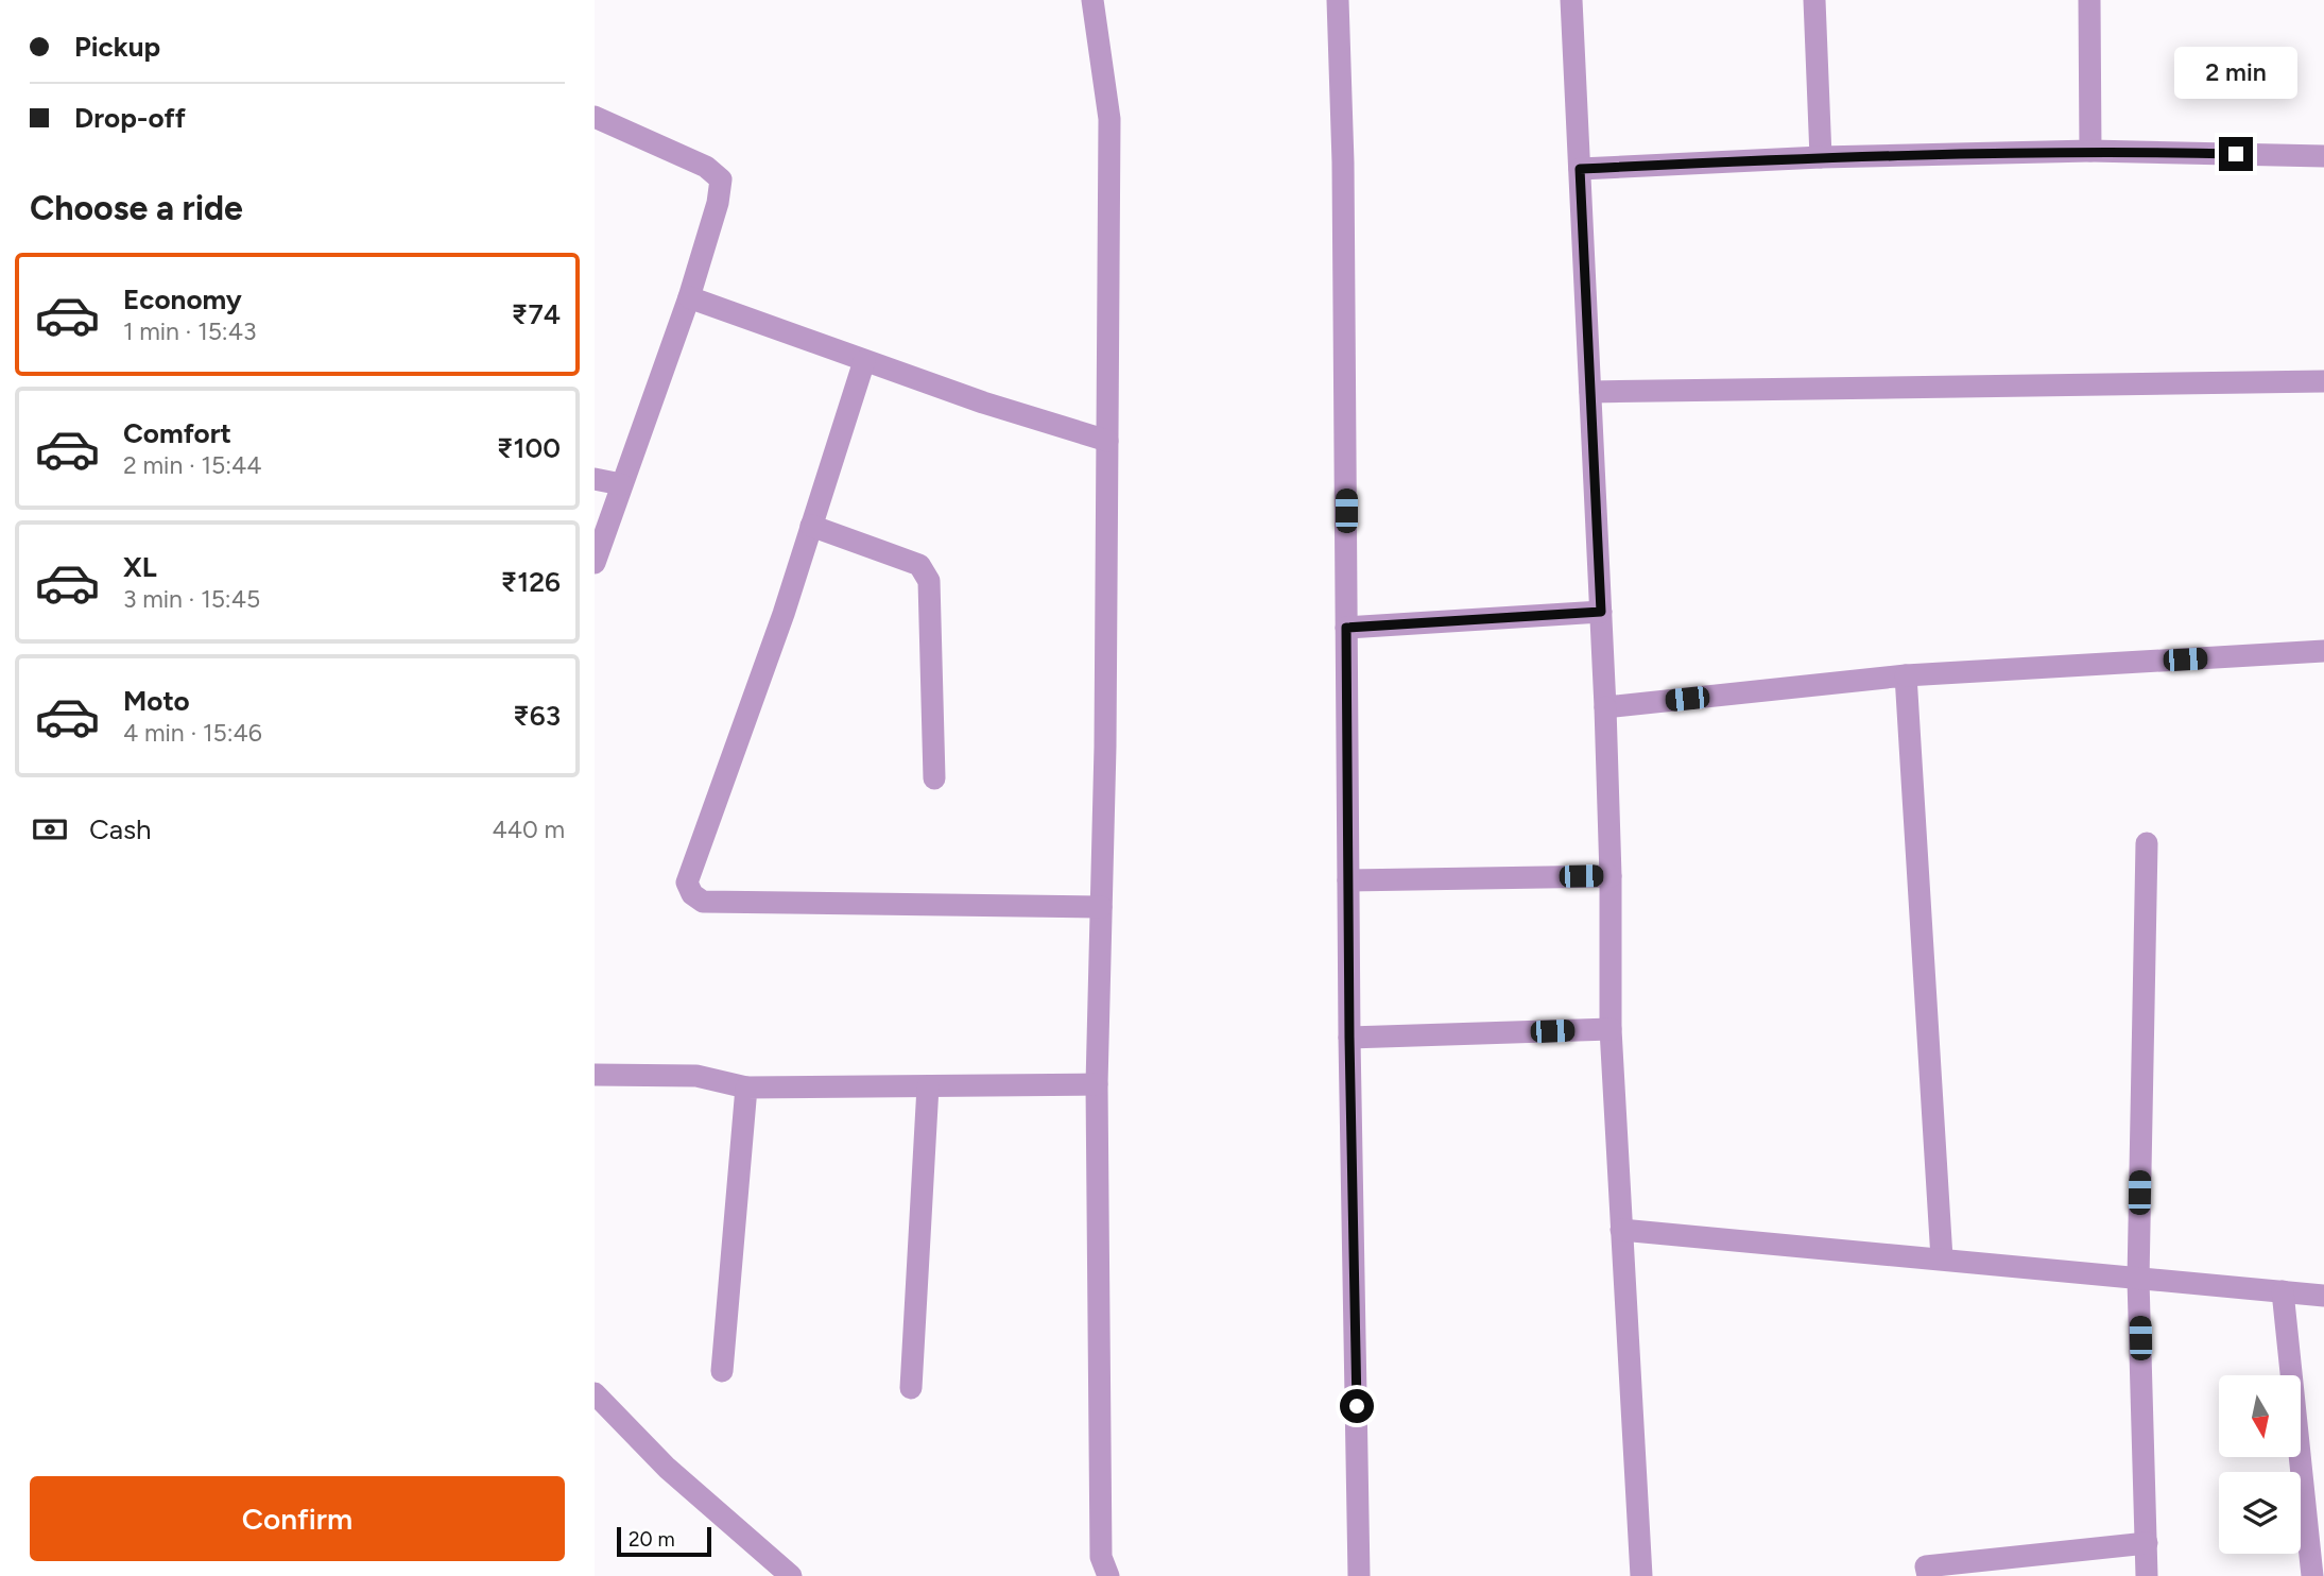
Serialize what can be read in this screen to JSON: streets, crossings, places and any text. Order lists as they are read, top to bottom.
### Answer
{
  "scale_bar": "20 m",
  "north": "bottom",
  "page": {
    "banner": ["Pickup", "Drop-off"],
    "bubble": "2 min",
    "heading": "Choose a ride",
    "list": [
      {
        "name": "Economy",
        "note": "1 min · 15:43",
        "value": "₹74"
      },
      {
        "name": "Comfort",
        "note": "2 min · 15:44",
        "value": "₹100"
      },
      {
        "name": "XL",
        "note": "3 min · 15:45",
        "value": "₹126"
      },
      {
        "name": "Moto",
        "note": "4 min · 15:46",
        "value": "₹63"
      }
    ],
    "pay": ["Cash", "440 m"],
    "buttons": "Confirm",
    "scale": "20 m"
  }
}
